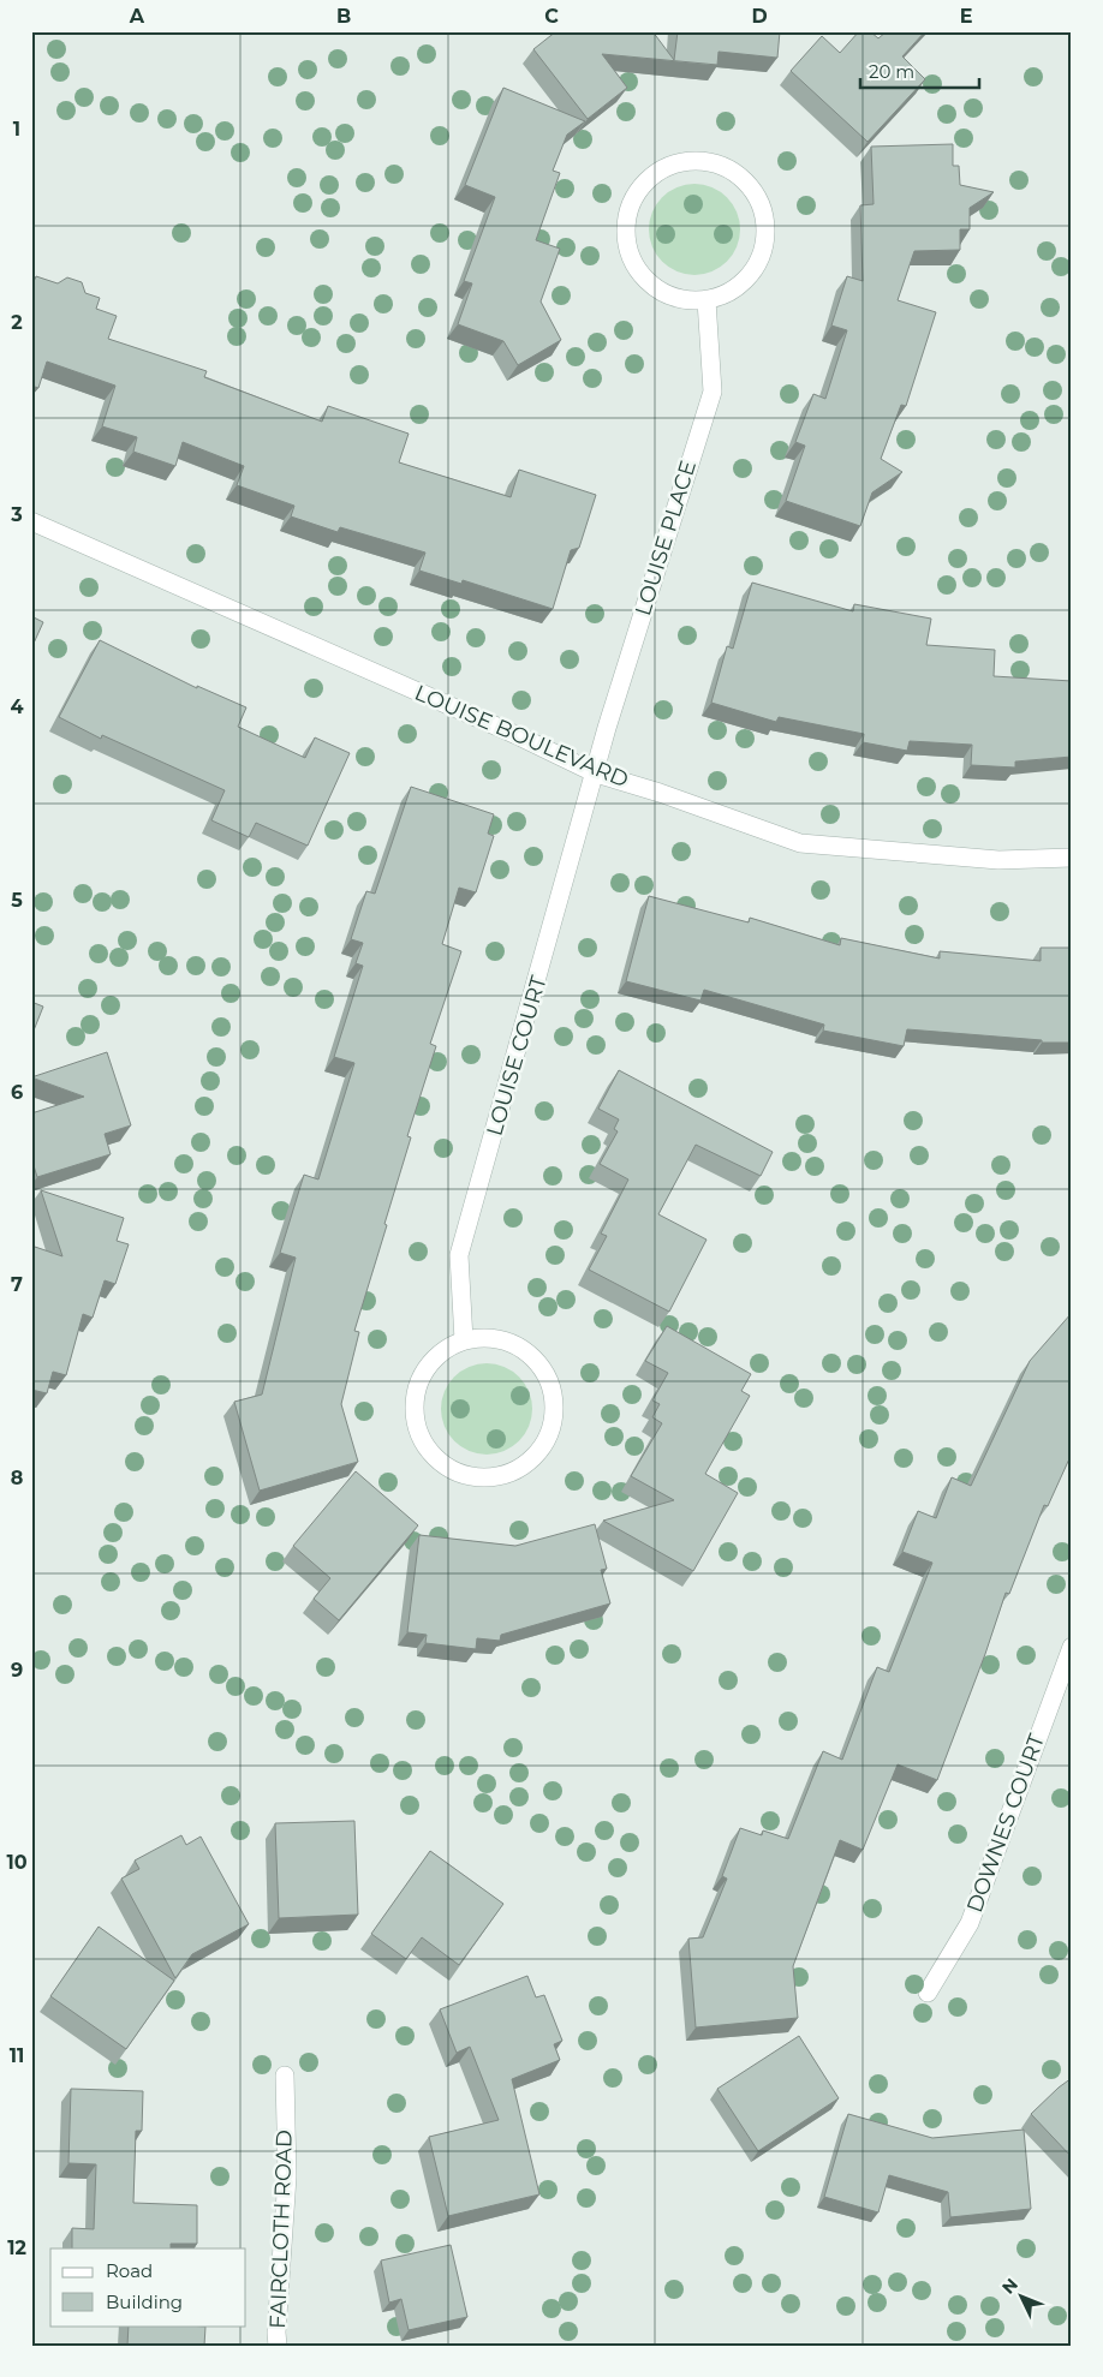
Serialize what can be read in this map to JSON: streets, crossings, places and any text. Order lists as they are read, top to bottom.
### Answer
{
  "streets": {
    "street": [
      "LOUISE PLACE",
      "LOUISE BOULEVARD",
      "LOUISE COURT",
      "DOWNES COURT",
      "FAIRCLOTH ROAD"
    ]
  },
  "crossings": [
    ["LOUISE PLACE", "LOUISE BOULEVARD"],
    ["LOUISE PLACE", "LOUISE COURT"],
    ["LOUISE BOULEVARD", "LOUISE COURT"]
  ],
  "legend": ["Road", "Building"],
  "scale_bar": "20 m",
  "north": "top left",
  "grid": {
    "columns": [
      "A",
      "B",
      "C",
      "D",
      "E"
    ],
    "rows": [
      "1",
      "2",
      "3",
      "4",
      "5",
      "6",
      "7",
      "8",
      "9",
      "10",
      "11",
      "12"
    ]
  }
}
